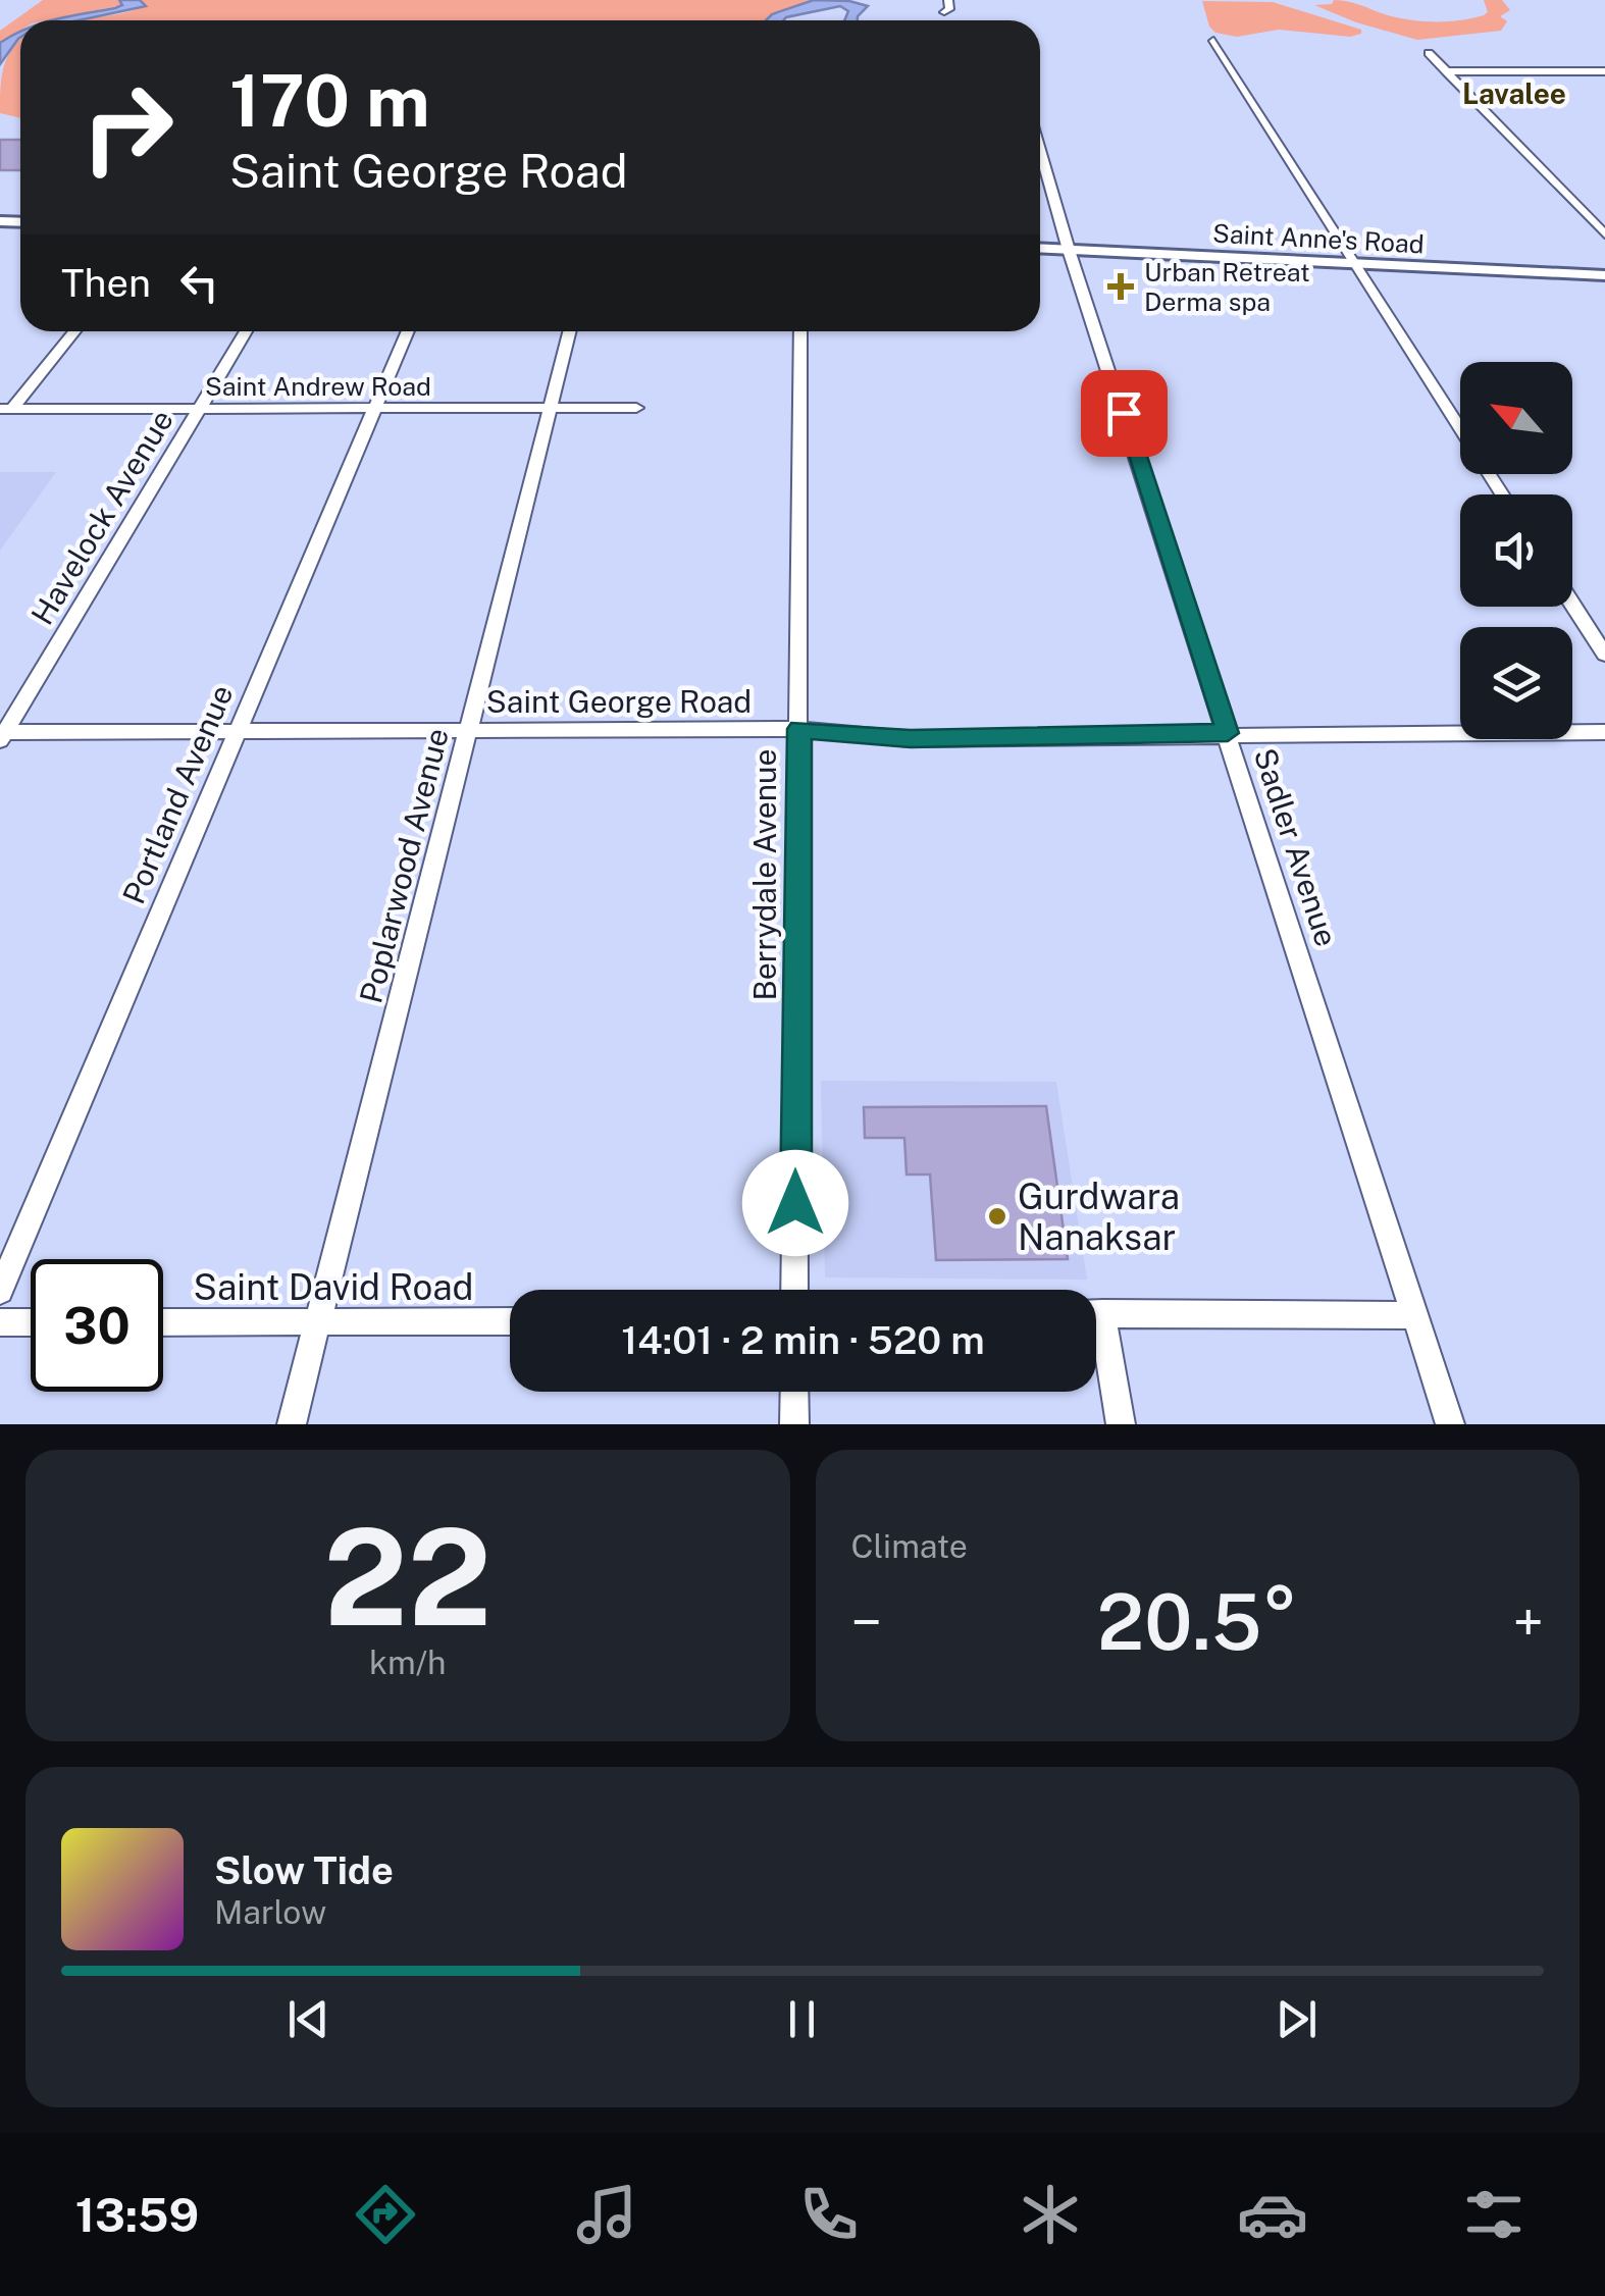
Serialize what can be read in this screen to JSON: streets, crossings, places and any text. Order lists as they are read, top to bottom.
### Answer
{
  "streets": {
    "main road": ["Saint Anne's Road"],
    "street": [
      "Saint Andrew Road",
      "Havelock Avenue",
      "Saint George Road",
      "Portland Avenue",
      "Sadler Avenue",
      "Poplarwood Avenue",
      "Berrydale Avenue",
      "Saint David Road"
    ]
  },
  "crossings": [
    ["Saint Anne's Road", "Sadler Avenue"],
    ["Saint Andrew Road", "Havelock Avenue"],
    ["Saint Andrew Road", "Portland Avenue"],
    ["Saint Andrew Road", "Poplarwood Avenue"],
    ["Havelock Avenue", "Saint George Road"],
    ["Saint George Road", "Portland Avenue"],
    ["Saint George Road", "Sadler Avenue"],
    ["Saint George Road", "Poplarwood Avenue"],
    ["Saint George Road", "Berrydale Avenue"],
    ["Poplarwood Avenue", "Saint David Road"]
  ],
  "districts": ["Lavalee"],
  "places": {
    "health": ["Urban Retreat Derma spa"],
    "other": ["Gurdwara Nanaksar"]
  },
  "north": "top left",
  "page": {
    "turn": ["170 m", "Saint George Road"],
    "then": "Then",
    "limit": "30",
    "trip": "14:01 · 2 min · 520 m",
    "tile": [
      ["22", "km/h"],
      "Climate"
    ],
    "heat": ["−", "20.5°", "+"],
    "song": ["Slow Tide", "Marlow"],
    "tabs": "13:59"
  }
}
